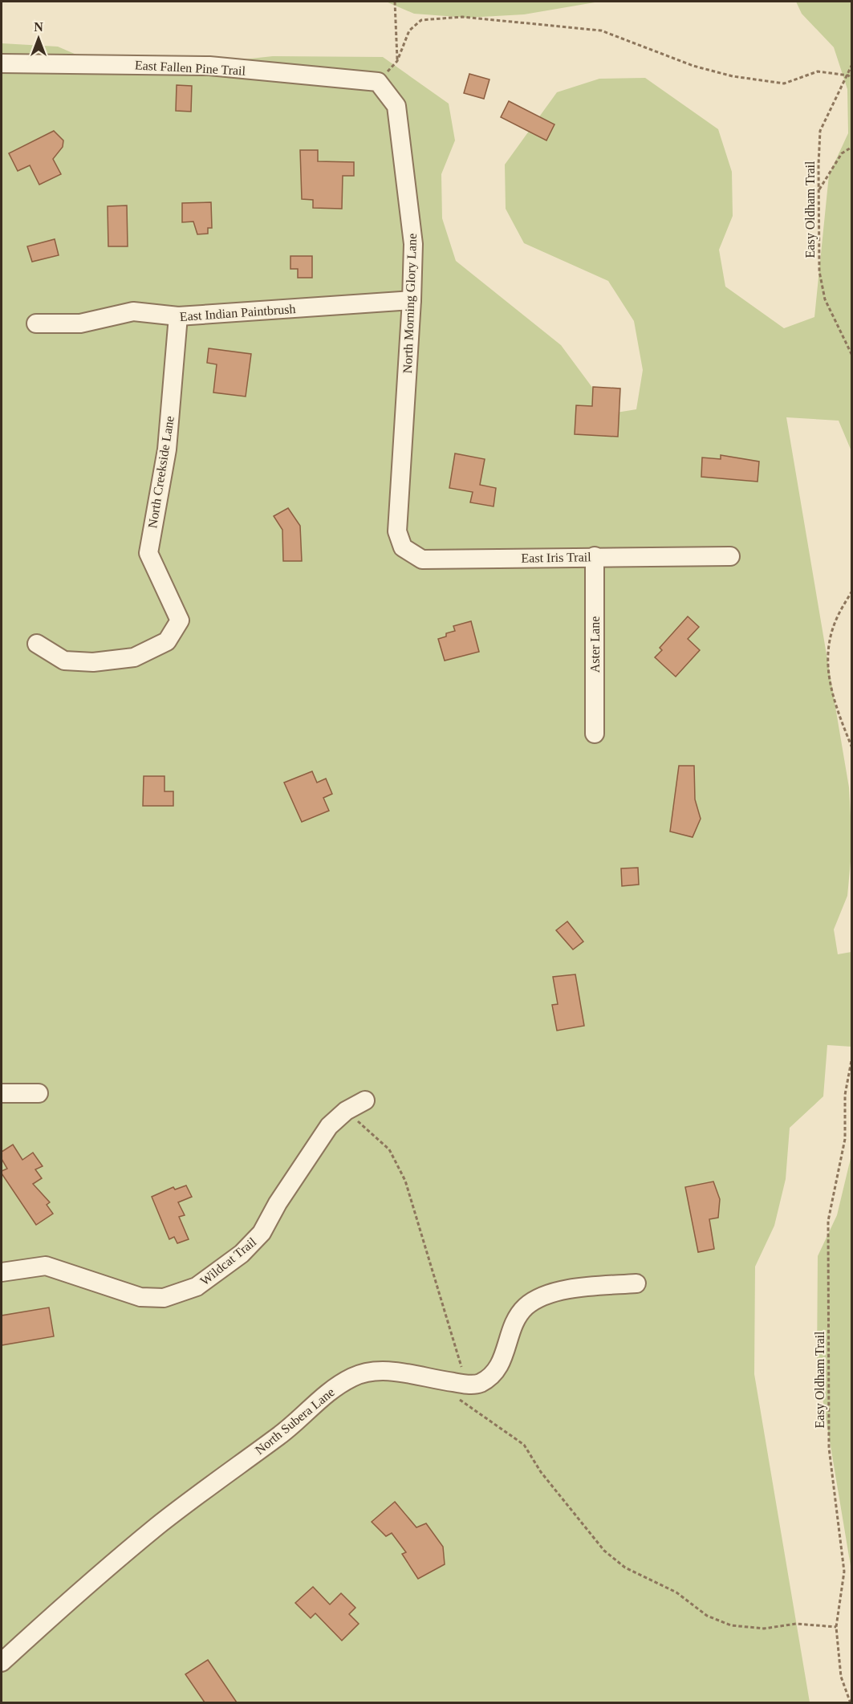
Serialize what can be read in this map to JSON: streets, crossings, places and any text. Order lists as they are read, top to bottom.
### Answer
{
  "streets": {
    "street": [
      "East Fallen Pine Trail",
      "North Morning Glory Lane",
      "East Indian Paintbrush",
      "North Creekside Lane",
      "East Iris Trail",
      "Aster Lane",
      "Wildcat Trail",
      "North Subera Lane"
    ],
    "path": ["Easy Oldham Trail"]
  },
  "crossings": [
    ["East Fallen Pine Trail", "North Morning Glory Lane"],
    ["North Morning Glory Lane", "East Indian Paintbrush"],
    ["North Morning Glory Lane", "East Iris Trail"],
    ["East Indian Paintbrush", "North Creekside Lane"],
    ["East Iris Trail", "Aster Lane"]
  ],
  "north": "top"
}
